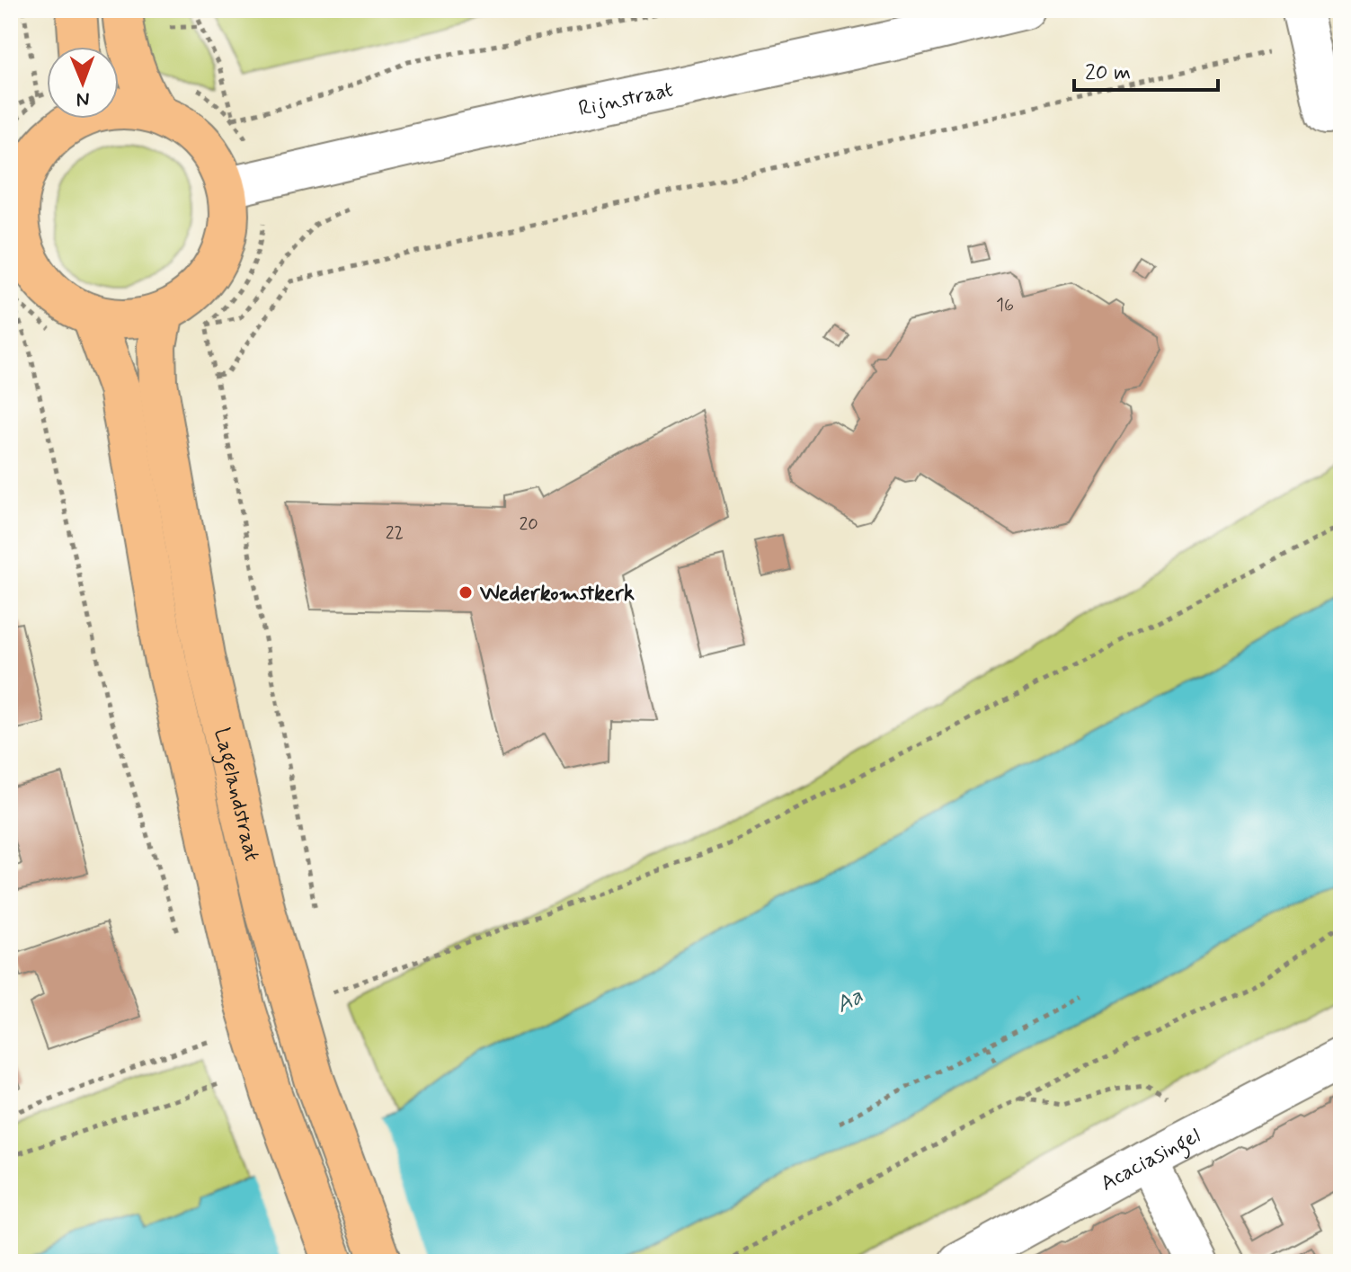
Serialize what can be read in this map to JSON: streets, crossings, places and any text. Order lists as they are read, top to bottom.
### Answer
{
  "streets": {
    "main road": ["Lagelandstraat"],
    "street": ["Rijnstraat", "Acaciasingel"]
  },
  "water": ["Aa"],
  "places": ["Wederkomstkerk"],
  "house_numbers": ["16", "20", "22"],
  "scale_bar": "20 m",
  "north": "bottom"
}
